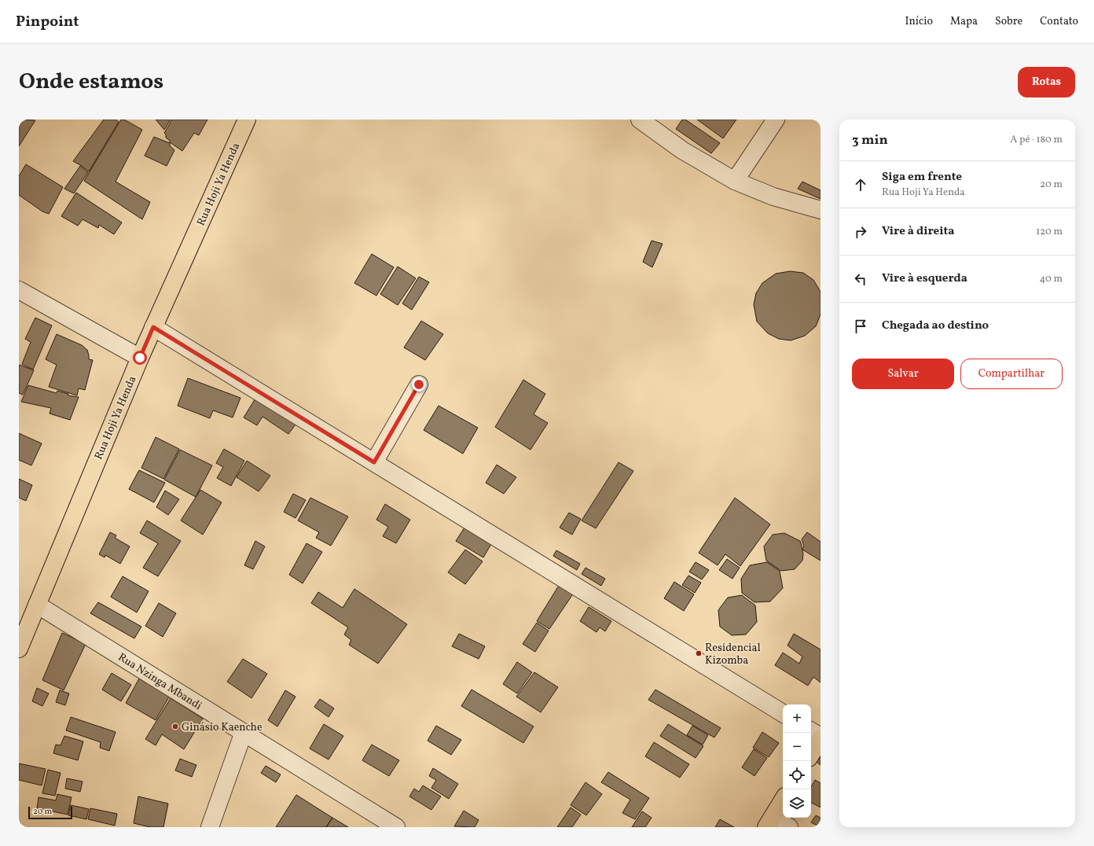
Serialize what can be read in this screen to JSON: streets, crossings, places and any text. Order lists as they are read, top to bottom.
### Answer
{
  "streets": {
    "main road": ["Rua Hoji Ya Henda"],
    "street": ["Rua Nzinga Mbandi"]
  },
  "crossings": [
    ["Rua Hoji Ya Henda", "Rua Nzinga Mbandi"]
  ],
  "places": ["Residencial Kizomba", "Ginásio Kaenche"],
  "scale_bar": "20 m",
  "page": {
    "header": "Pinpoint",
    "nav": [
      "Início",
      "Mapa",
      "Sobre",
      "Contato"
    ],
    "title": "Onde estamos",
    "buttons": [
      "Rotas",
      ["Salvar", "Compartilhar"]
    ],
    "heading": ["3 min", "A pé · 180 m"],
    "list": [
      ["Siga em frente", "Rua Hoji Ya Henda", "20 m"],
      ["Vire à direita", "120 m"],
      ["Vire à esquerda", "40 m"],
      "Chegada ao destino"
    ],
    "map_buttons": ["+", "−"],
    "scale": "20 m"
  }
}
